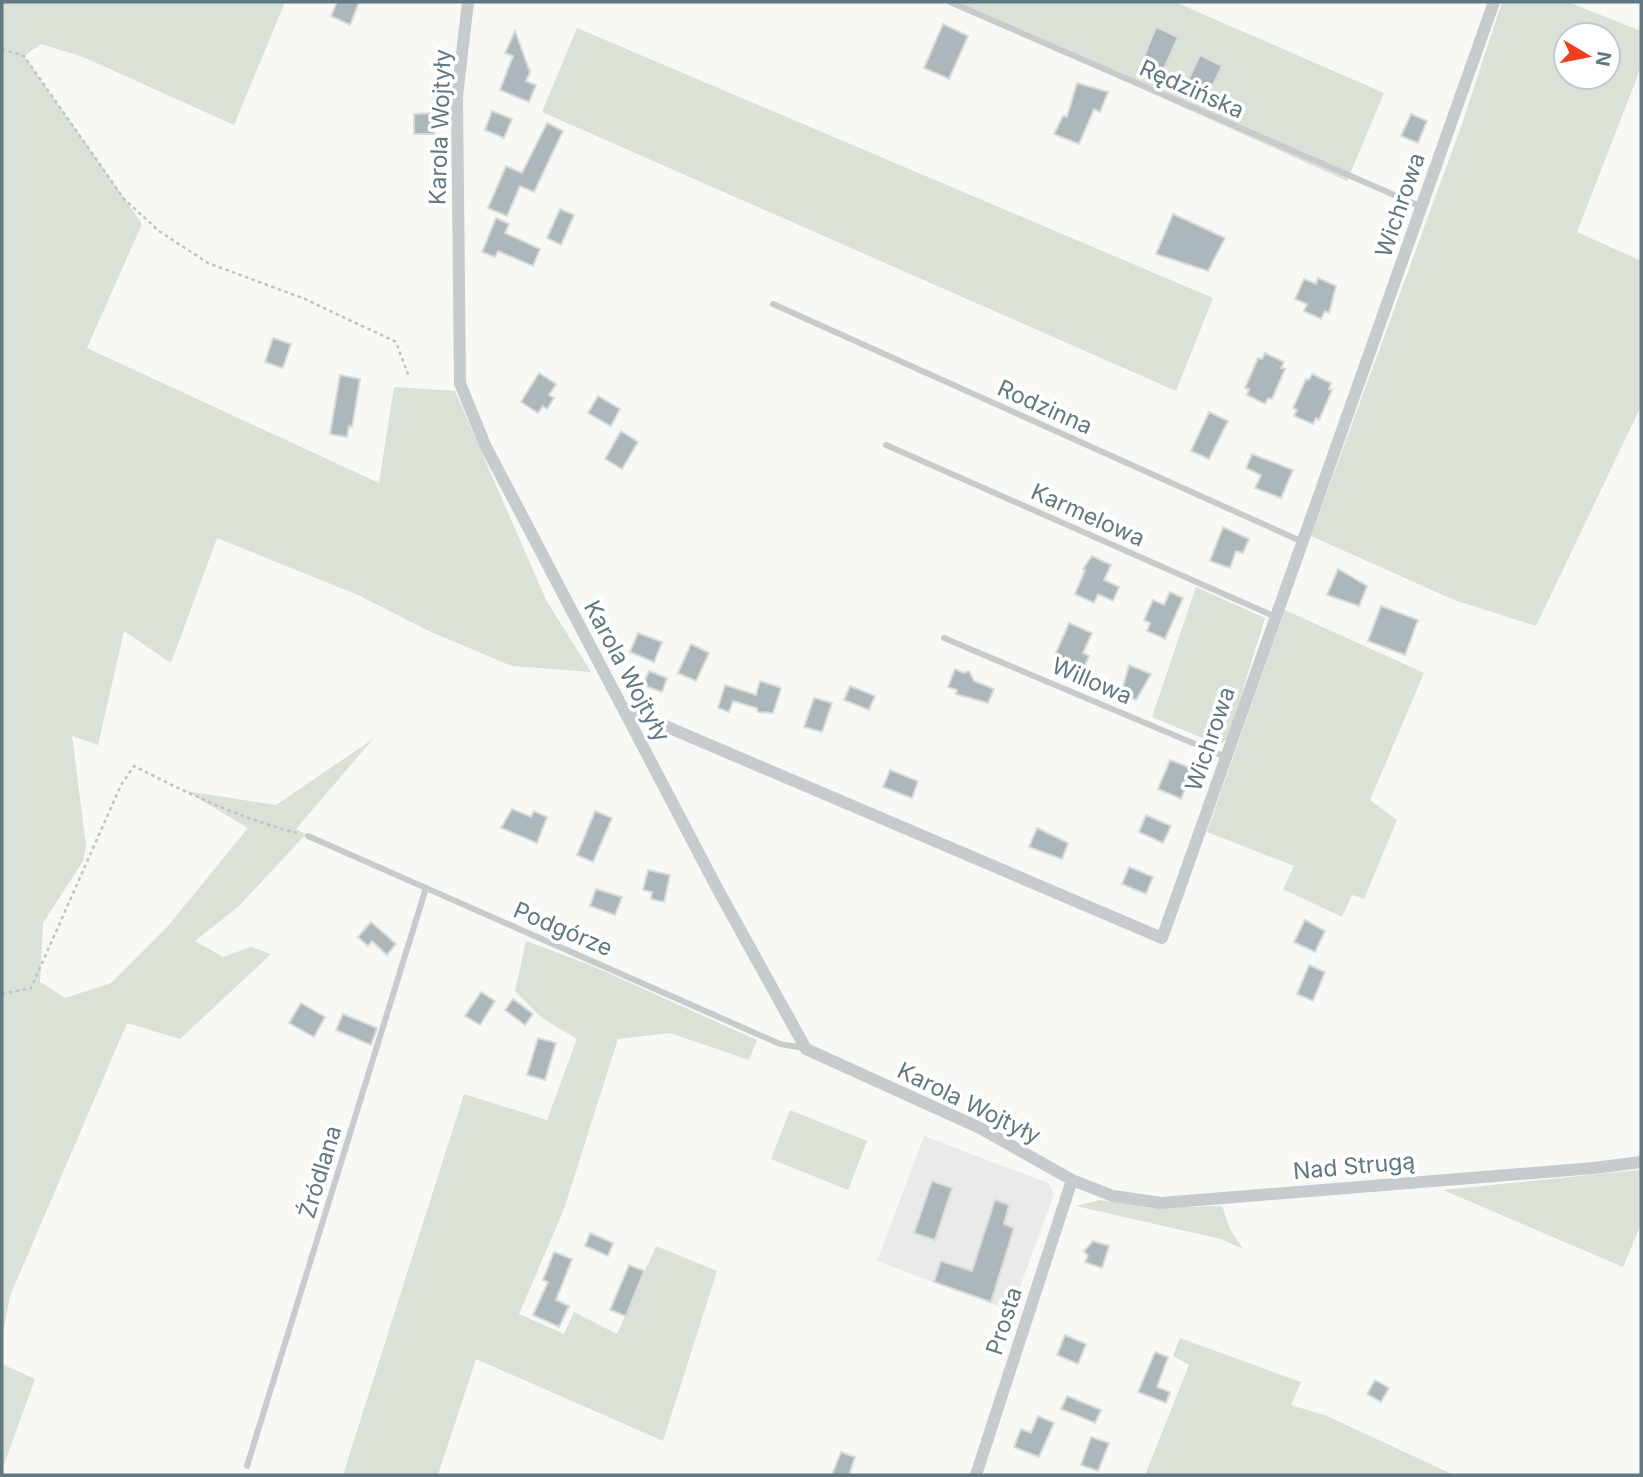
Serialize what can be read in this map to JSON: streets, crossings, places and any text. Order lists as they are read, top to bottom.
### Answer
{
  "streets": {
    "street": [
      "Karola Wojtyły",
      "Wichrowa",
      "Nad Strugą",
      "Prosta"
    ],
    "lane": [
      "Rędzińska",
      "Rodzinna",
      "Karmelowa",
      "Willowa",
      "Podgórze",
      "Źródlana"
    ]
  },
  "crossings": [
    ["Rędzińska", "Wichrowa"],
    ["Karola Wojtyły", "Wichrowa"],
    ["Karola Wojtyły", "Podgórze"],
    ["Karola Wojtyły", "Nad Strugą"],
    ["Karola Wojtyły", "Prosta"],
    ["Wichrowa", "Rodzinna"],
    ["Wichrowa", "Karmelowa"],
    ["Wichrowa", "Willowa"],
    ["Podgórze", "Źródlana"],
    ["Nad Strugą", "Prosta"]
  ],
  "north": "right"
}
